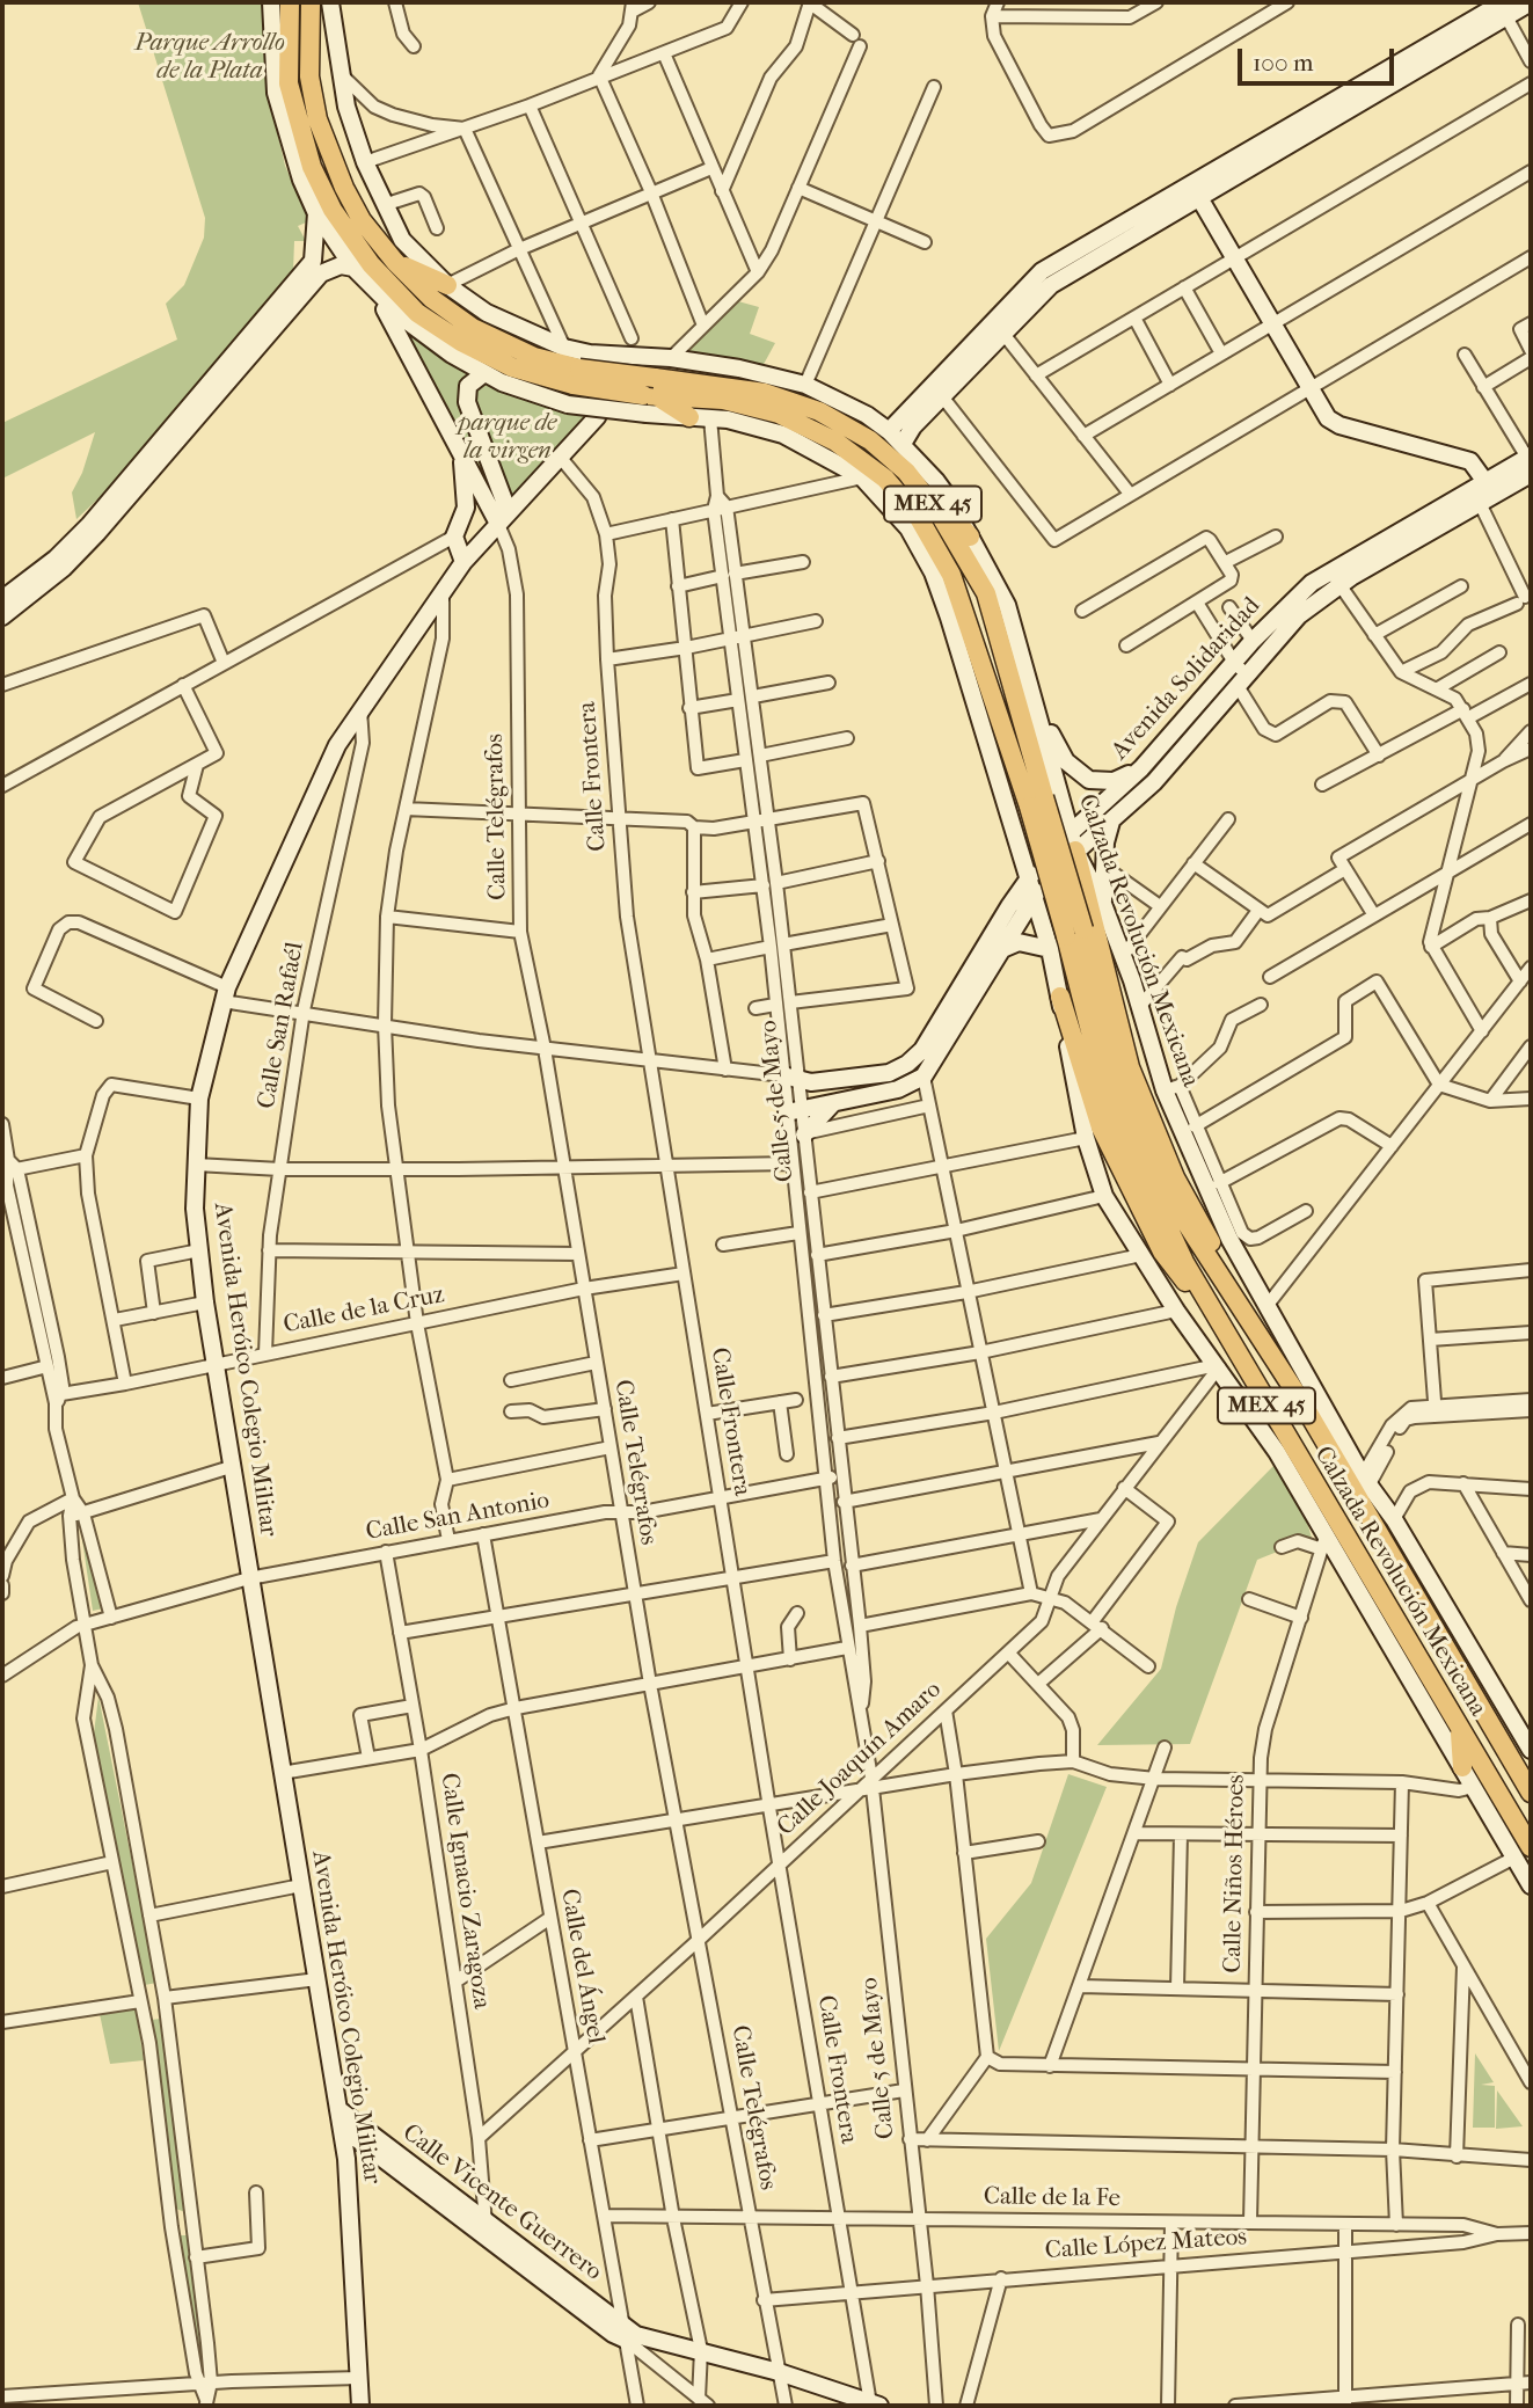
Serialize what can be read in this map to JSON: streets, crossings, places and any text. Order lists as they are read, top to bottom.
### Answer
{
  "streets": {
    "main road": ["MEX 45", "Calzada Revolución Mexicana"],
    "street": [
      "Avenida Solidaridad",
      "Calle Frontera",
      "Calle Telégrafos",
      "Calle San Rafaél",
      "Calle 5 de Mayo",
      "Calle de la Cruz",
      "Avenida Heróico Colegio Militar",
      "Calle San Antonio",
      "Calle Joaquín Amaro",
      "Calle Niños Héroes",
      "Calle Ignacio Zaragoza",
      "Calle del Ángel",
      "Calle de la Fe",
      "Calle Vicente Guerrero",
      "Calle López Mateos"
    ]
  },
  "crossings": [
    ["MEX 45", "Calzada Revolución Mexicana"],
    ["Avenida Solidaridad", "Calzada Revolución Mexicana"],
    ["Avenida Solidaridad", "Calle 5 de Mayo"],
    ["Calle Frontera", "Calle de la Cruz"],
    ["Calle Frontera", "Avenida Heróico Colegio Militar"],
    ["Calle Frontera", "Calle San Antonio"],
    ["Calle Frontera", "Calle Joaquín Amaro"],
    ["Calle Frontera", "Calle de la Fe"],
    ["Calle Frontera", "Calle Vicente Guerrero"],
    ["Calle Frontera", "Calle López Mateos"],
    ["Calle Telégrafos", "Calle de la Cruz"],
    ["Calle Telégrafos", "Avenida Heróico Colegio Militar"],
    ["Calle Telégrafos", "Calle San Antonio"],
    ["Calle Telégrafos", "Calle Joaquín Amaro"],
    ["Calle Telégrafos", "Calle de la Fe"],
    ["Calle Telégrafos", "Calle Vicente Guerrero"],
    ["Calle Telégrafos", "Calle López Mateos"],
    ["Calzada Revolución Mexicana", "Avenida Heróico Colegio Militar"],
    ["Calzada Revolución Mexicana", "Calle Joaquín Amaro"],
    ["Calzada Revolución Mexicana", "Calle Niños Héroes"],
    ["Calle San Rafaél", "Calle de la Cruz"],
    ["Calle San Rafaél", "Avenida Heróico Colegio Militar"],
    ["Calle 5 de Mayo", "Calle San Antonio"],
    ["Calle 5 de Mayo", "Calle Joaquín Amaro"],
    ["Calle 5 de Mayo", "Calle de la Fe"],
    ["Calle 5 de Mayo", "Calle López Mateos"],
    ["Calle de la Cruz", "Avenida Heróico Colegio Militar"],
    ["Avenida Heróico Colegio Militar", "Calle San Antonio"],
    ["Avenida Heróico Colegio Militar", "Calle Vicente Guerrero"],
    ["Calle San Antonio", "Calle Ignacio Zaragoza"],
    ["Calle San Antonio", "Calle del Ángel"],
    ["Calle Joaquín Amaro", "Calle Ignacio Zaragoza"],
    ["Calle Joaquín Amaro", "Calle del Ángel"],
    ["Calle Niños Héroes", "Calle de la Fe"],
    ["Calle Ignacio Zaragoza", "Calle Vicente Guerrero"],
    ["Calle del Ángel", "Calle de la Fe"],
    ["Calle del Ángel", "Calle Vicente Guerrero"],
    ["Calle de la Fe", "Calle López Mateos"]
  ],
  "parks": ["Parque Arrollo de la Plata", "parque de la virgen"],
  "scale_bar": "100 m"
}
